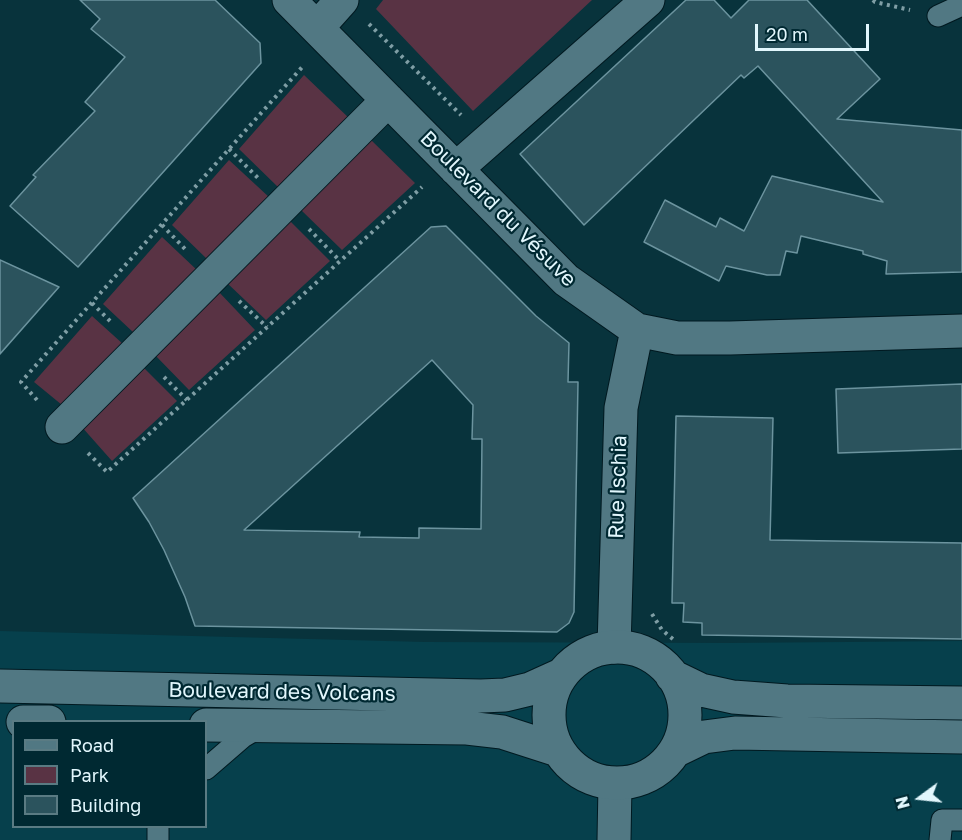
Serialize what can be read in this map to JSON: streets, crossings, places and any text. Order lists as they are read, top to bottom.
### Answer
{
  "streets": {
    "street": ["Boulevard du Vésuve", "Rue Ischia", "Boulevard des Volcans"]
  },
  "crossings": [
    ["Boulevard du Vésuve", "Rue Ischia"],
    ["Rue Ischia", "Boulevard des Volcans"]
  ],
  "legend": ["Road", "Park", "Building"],
  "scale_bar": "20 m",
  "north": "left"
}
